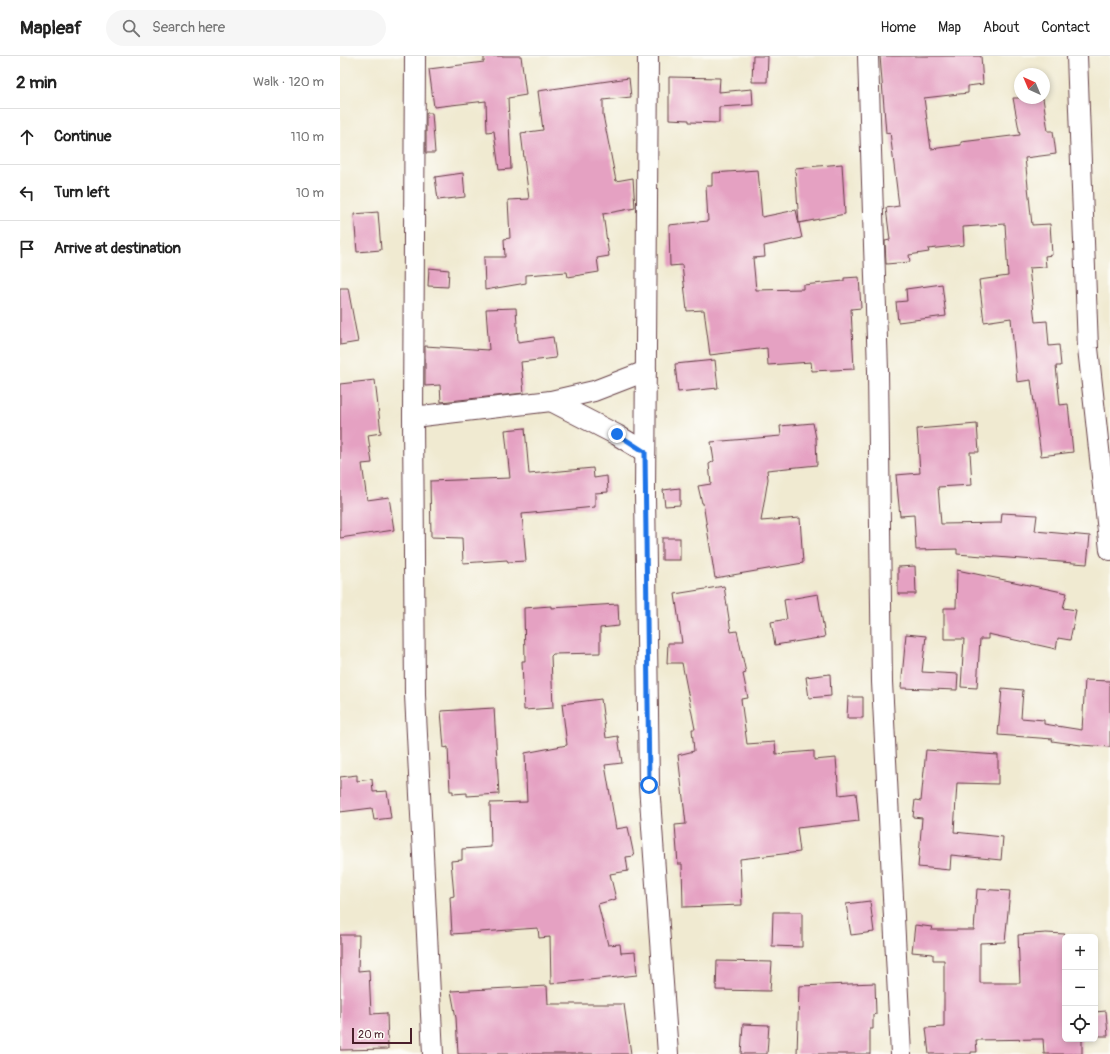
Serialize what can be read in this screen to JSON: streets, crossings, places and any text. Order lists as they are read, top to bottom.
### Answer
{
  "scale_bar": "20 m",
  "north": "top left",
  "page": {
    "header": "Mapleaf",
    "search": "Search here",
    "nav": [
      "Home",
      "Map",
      "About",
      "Contact"
    ],
    "heading": ["2 min", "Walk · 120 m"],
    "list": [
      ["Continue", "110 m"],
      ["Turn left", "10 m"],
      "Arrive at destination"
    ],
    "map_buttons": ["+", "−"],
    "scale": "20 m"
  }
}
